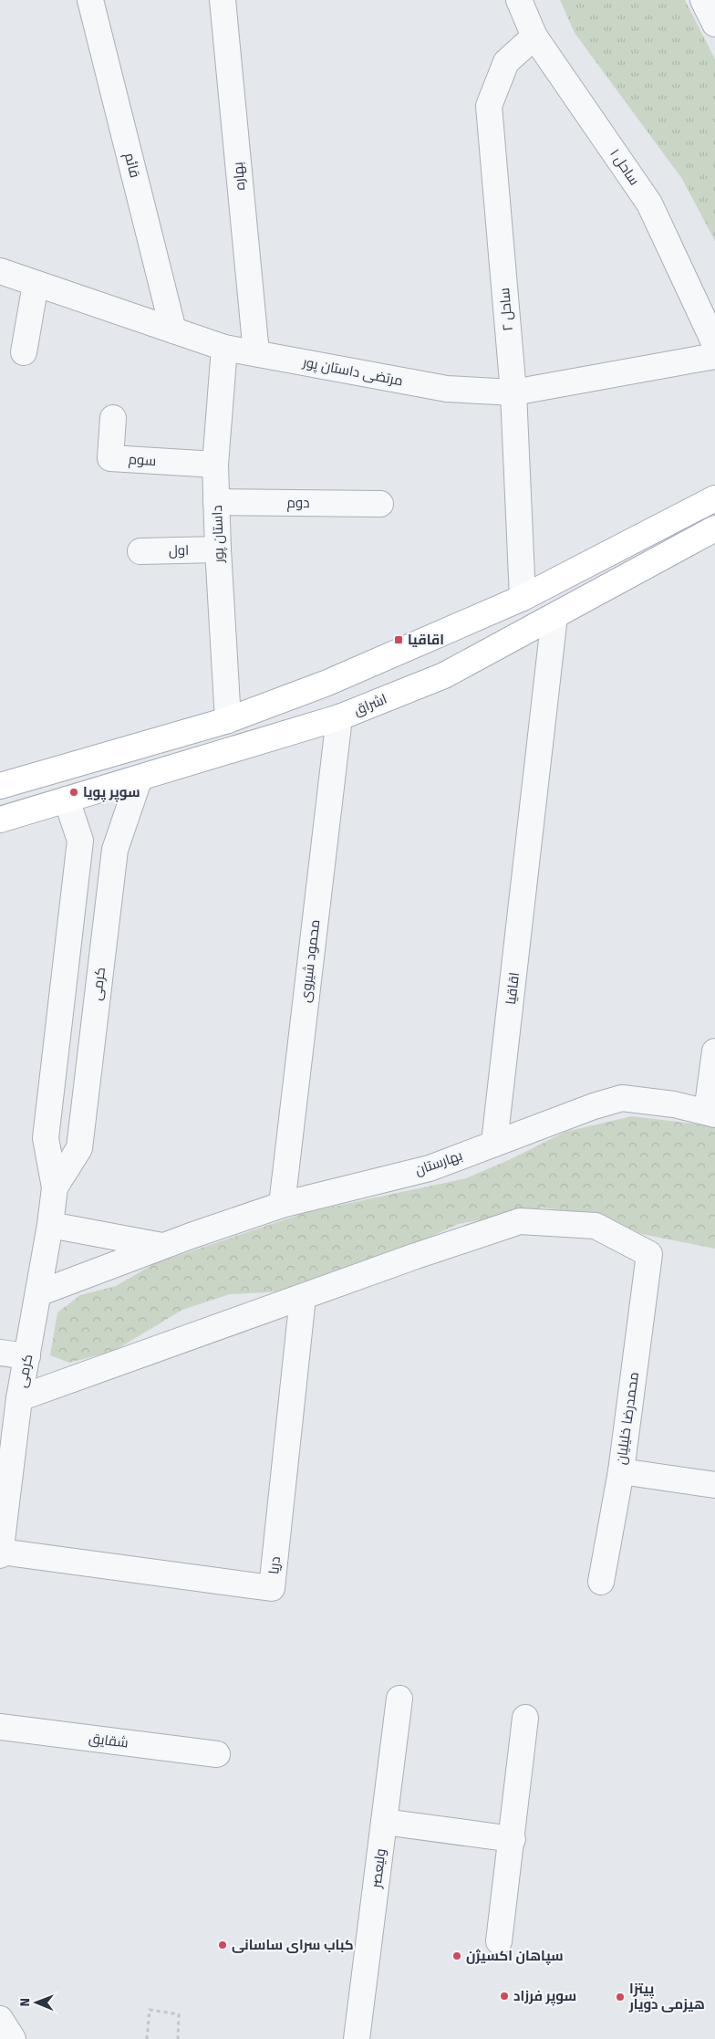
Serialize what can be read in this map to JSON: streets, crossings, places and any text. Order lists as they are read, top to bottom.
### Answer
{
  "streets": {
    "main road": ["اشراق"],
    "street": [
      "قائم",
      "ساحل ۱",
      "بهاره",
      "ساحل ۲",
      "مرتضی داستان پور",
      "سوم",
      "دوم",
      "داستان پور",
      "اول",
      "محمود شیروی",
      "کرمی",
      "اقاقیا",
      "بهارستان",
      "محمدرضا خلیلیان",
      "دریا",
      "شقایق",
      "ولیعصر"
    ]
  },
  "crossings": [
    ["قائم", "مرتضی داستان پور"],
    ["ساحل ۱", "ساحل ۲"],
    ["بهاره", "مرتضی داستان پور"],
    ["ساحل ۲", "مرتضی داستان پور"],
    ["مرتضی داستان پور", "داستان پور"],
    ["سوم", "داستان پور"],
    ["دوم", "داستان پور"],
    ["داستان پور", "اول"],
    ["اشراق", "محمود شیروی"],
    ["اشراق", "کرمی"],
    ["اشراق", "اقاقیا"],
    ["محمود شیروی", "بهارستان"],
    ["کرمی", "بهارستان"],
    ["کرمی", "دریا"],
    ["اقاقیا", "بهارستان"],
    ["محمدرضا خلیلیان", "دریا"]
  ],
  "places": {
    "transit": ["اقاقیا"],
    "other": [
      "سوپر پویا",
      "کباب سرای ساسانی",
      "سپاهان اکسیژن",
      "سوپر فرزاد",
      "پیتزا هیزمی دویار"
    ]
  },
  "north": "left"
}
